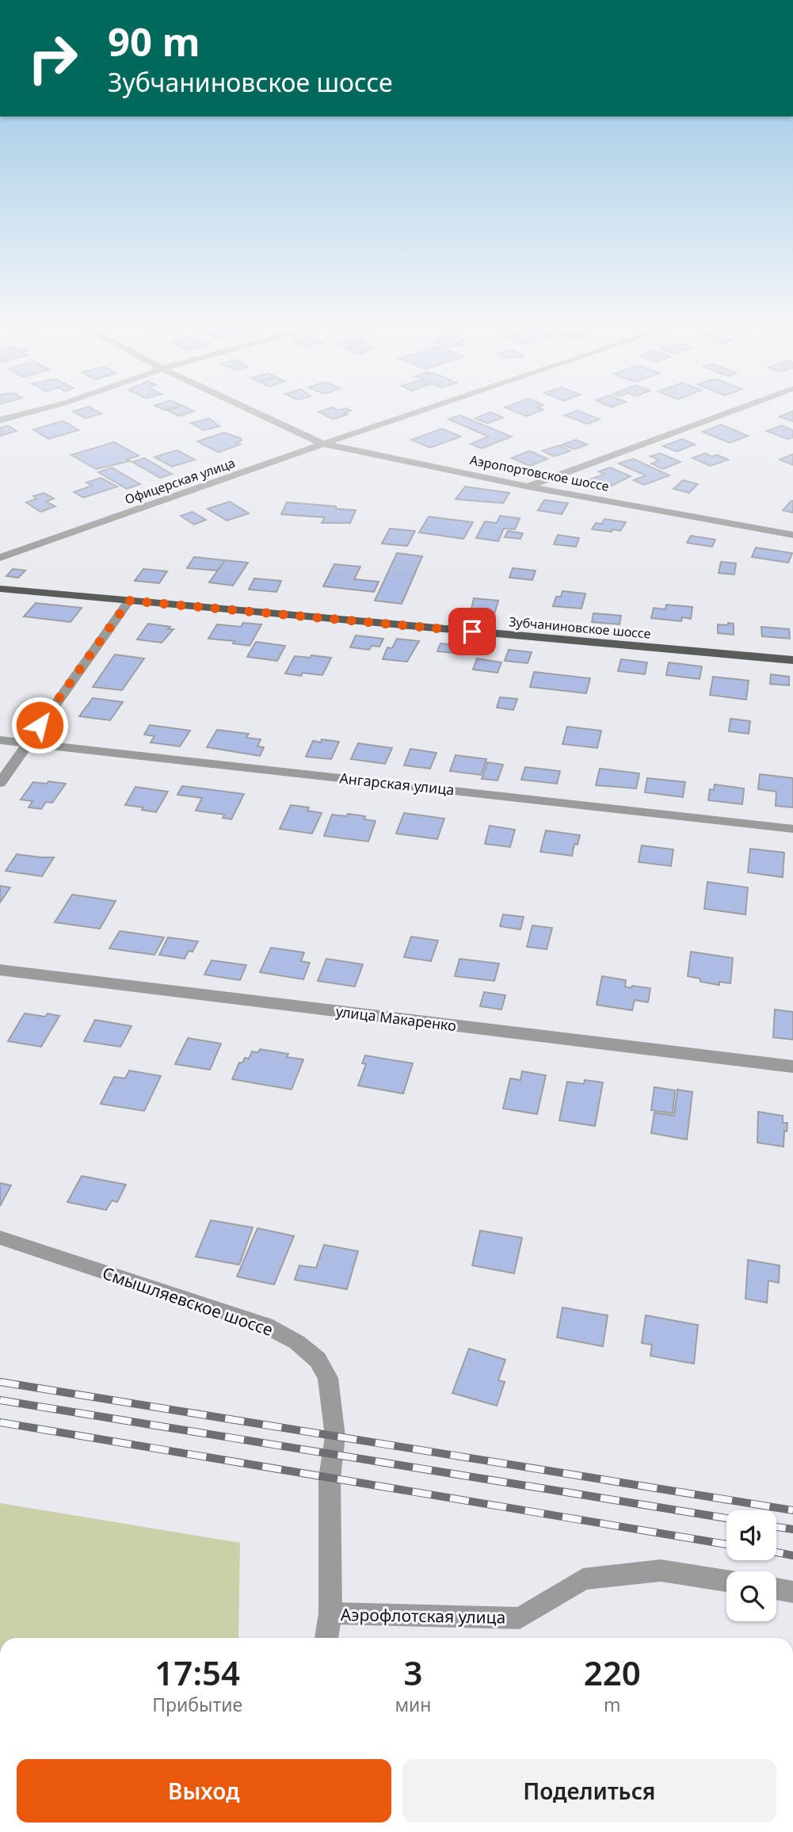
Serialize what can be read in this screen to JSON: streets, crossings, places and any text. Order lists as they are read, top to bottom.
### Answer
{
  "streets": {
    "main road": ["Зубчаниновское шоссе"],
    "street": [
      "Аэропортовское шоссе",
      "Офицерская улица",
      "Ангарская улица",
      "улица Макаренко",
      "Смышляевское шоссе",
      "Аэрофлотская улица"
    ]
  },
  "crossings": [
    ["Аэропортовское шоссе", "Офицерская улица"],
    ["Смышляевское шоссе", "Аэрофлотская улица"]
  ],
  "page": {
    "turn": ["90 m", "Зубчаниновское шоссе"],
    "eta": [
      "17:54",
      "Прибытие",
      "3",
      "мин",
      "220",
      "m"
    ],
    "buttons": ["Выход", "Поделиться"]
  }
}
